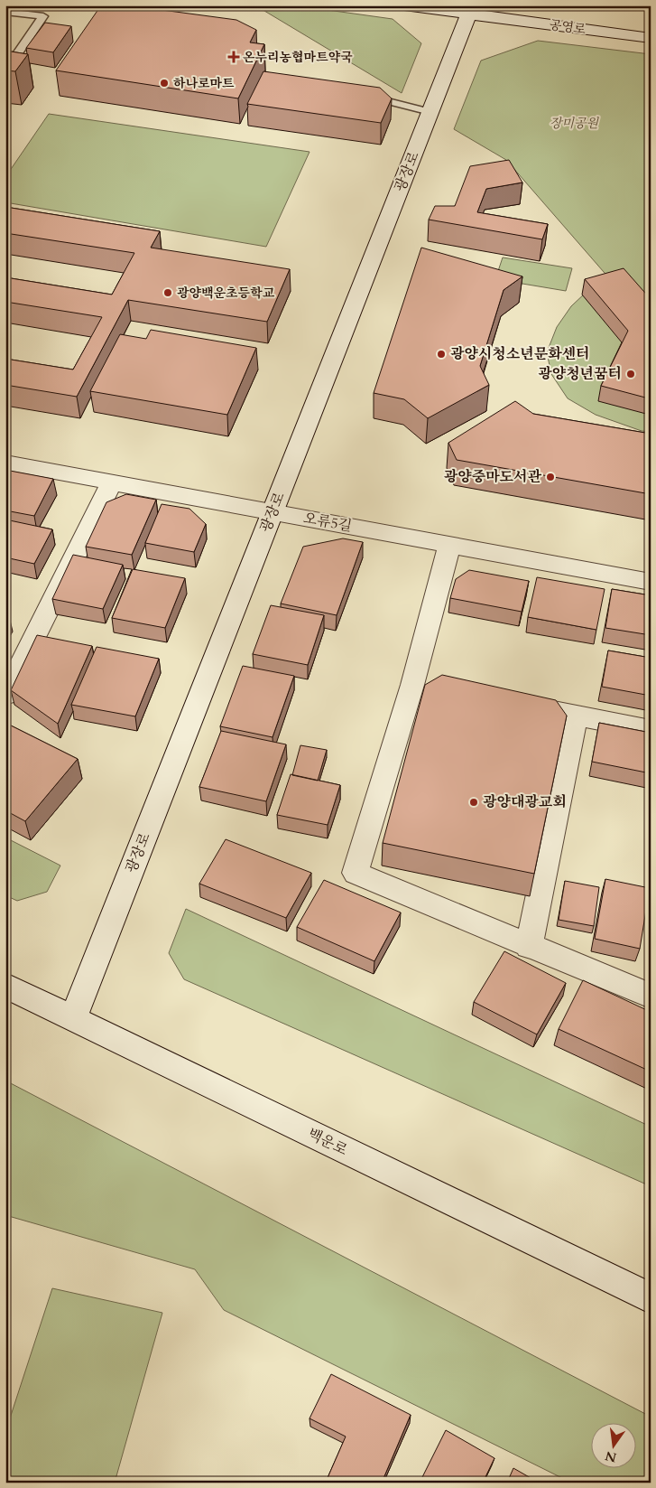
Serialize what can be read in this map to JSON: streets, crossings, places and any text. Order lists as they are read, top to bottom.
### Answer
{
  "streets": {
    "street": [
      "공영로",
      "광장로",
      "오류5길",
      "백운로"
    ]
  },
  "crossings": [
    ["공영로", "광장로"],
    ["광장로", "오류5길"],
    ["광장로", "백운로"]
  ],
  "parks": ["장미공원"],
  "places": {
    "health": ["온누리농협마트약국"],
    "other": [
      "하나로마트",
      "광양백운초등학교",
      "광양시청소년문화센터",
      "광양청년꿈터",
      "광양중마도서관",
      "광양대광교회"
    ]
  },
  "north": "bottom"
}
